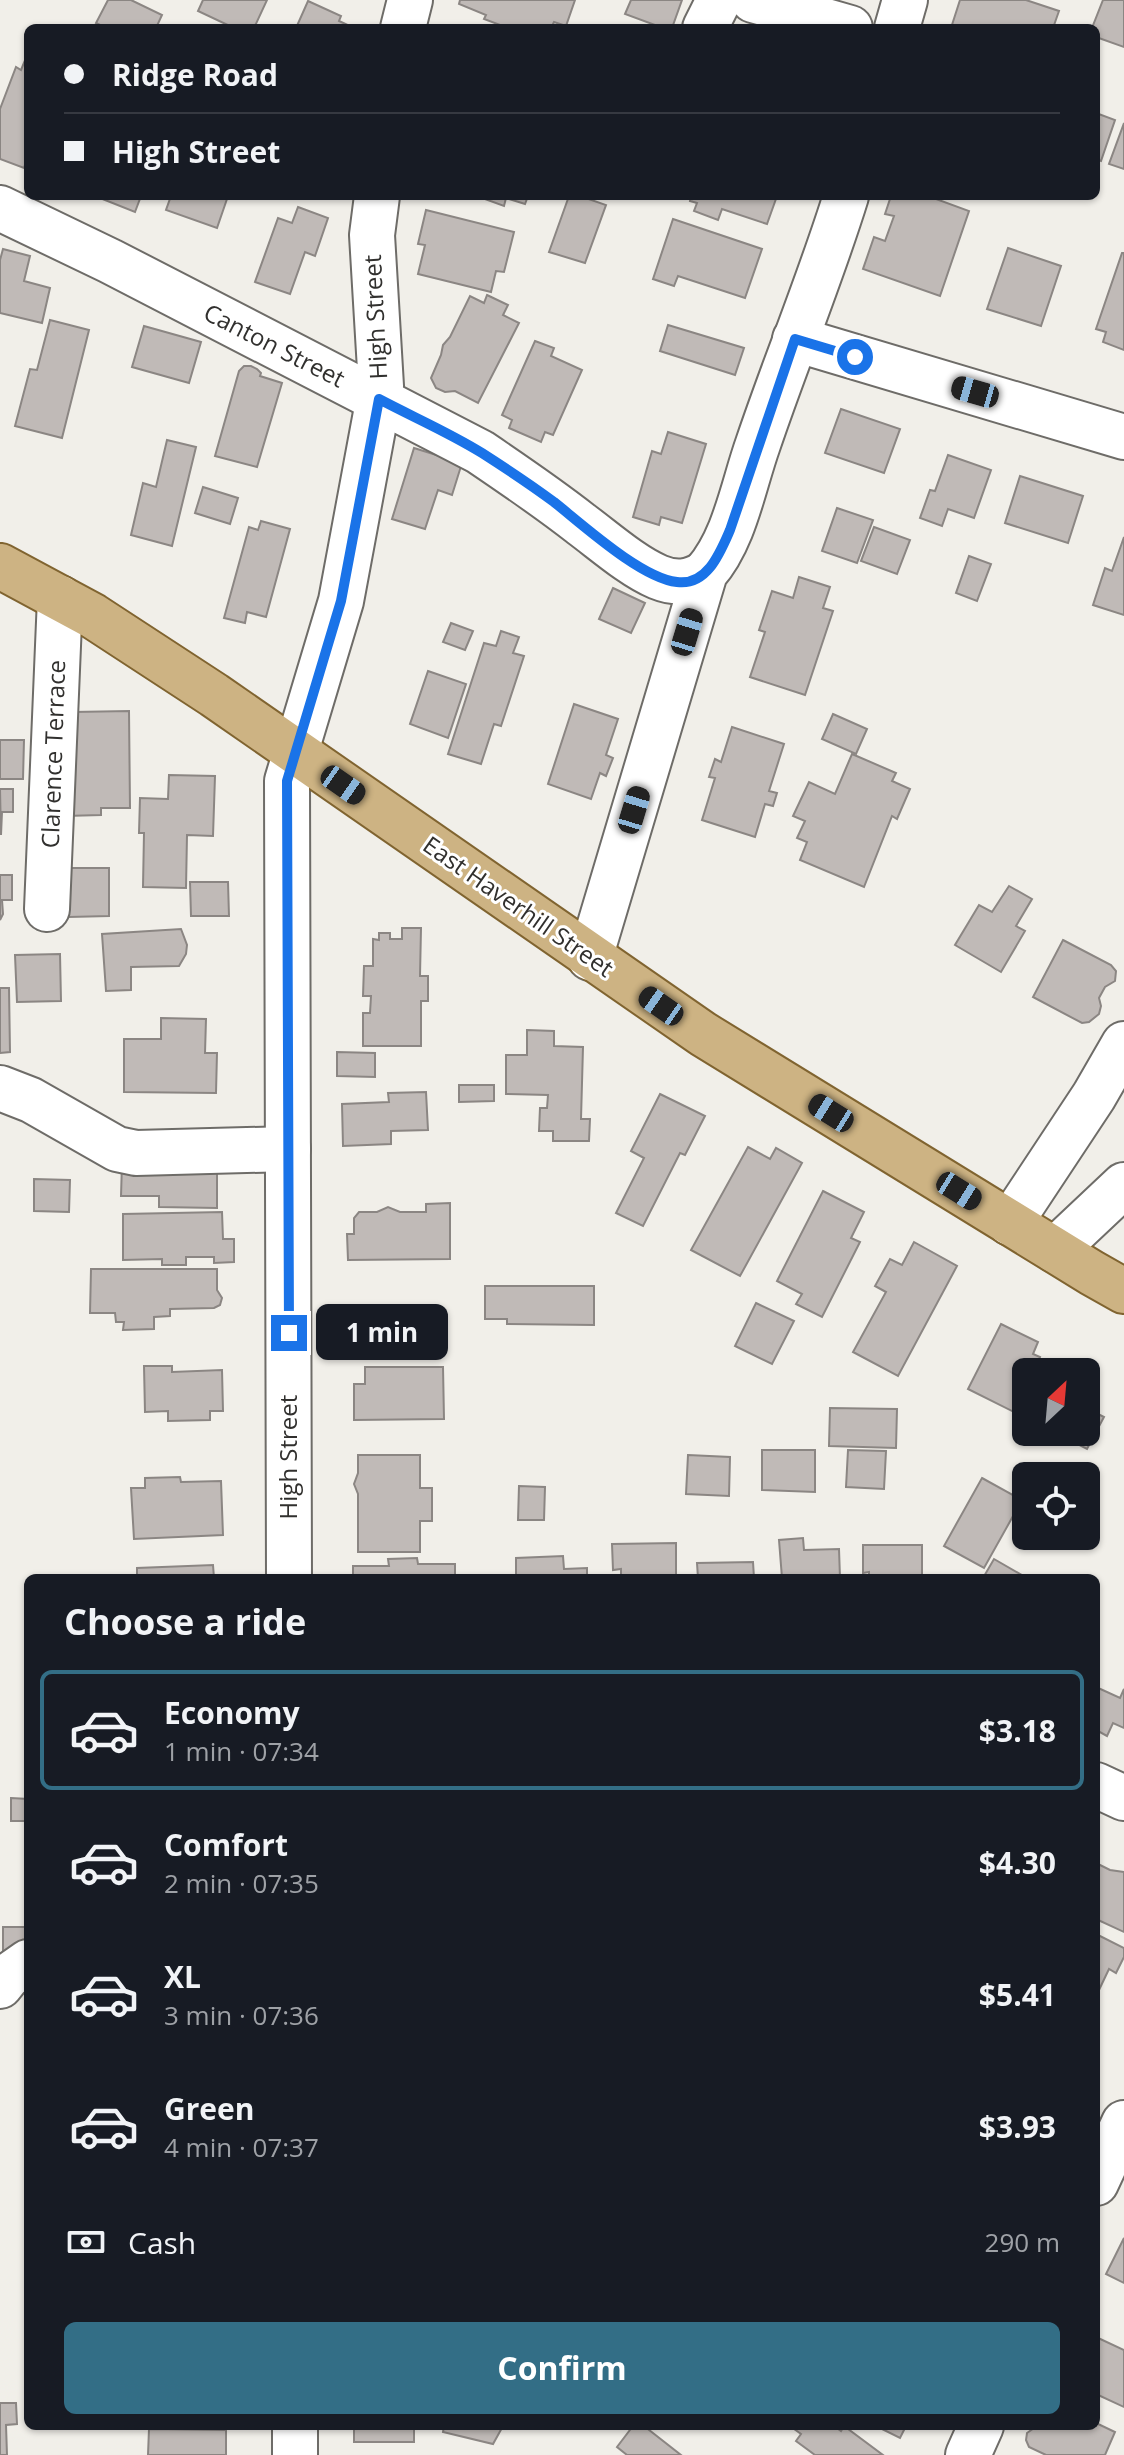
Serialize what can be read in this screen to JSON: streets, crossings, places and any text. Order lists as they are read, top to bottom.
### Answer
{
  "streets": {
    "main road": ["East Haverhill Street"],
    "street": ["High Street", "Canton Street", "Clarence Terrace"]
  },
  "crossings": [
    ["High Street", "Canton Street"],
    ["High Street", "East Haverhill Street"],
    ["Clarence Terrace", "East Haverhill Street"]
  ],
  "north": "top right",
  "page": {
    "banner": ["Ridge Road", "High Street"],
    "bubble": "1 min",
    "heading": "Choose a ride",
    "list": [
      {
        "name": "Economy",
        "note": "1 min · 07:34",
        "value": "$3.18"
      },
      {
        "name": "Comfort",
        "note": "2 min · 07:35",
        "value": "$4.30"
      },
      {
        "name": "XL",
        "note": "3 min · 07:36",
        "value": "$5.41"
      },
      {
        "name": "Green",
        "note": "4 min · 07:37",
        "value": "$3.93"
      }
    ],
    "pay": ["Cash", "290 m"],
    "buttons": "Confirm"
  }
}
